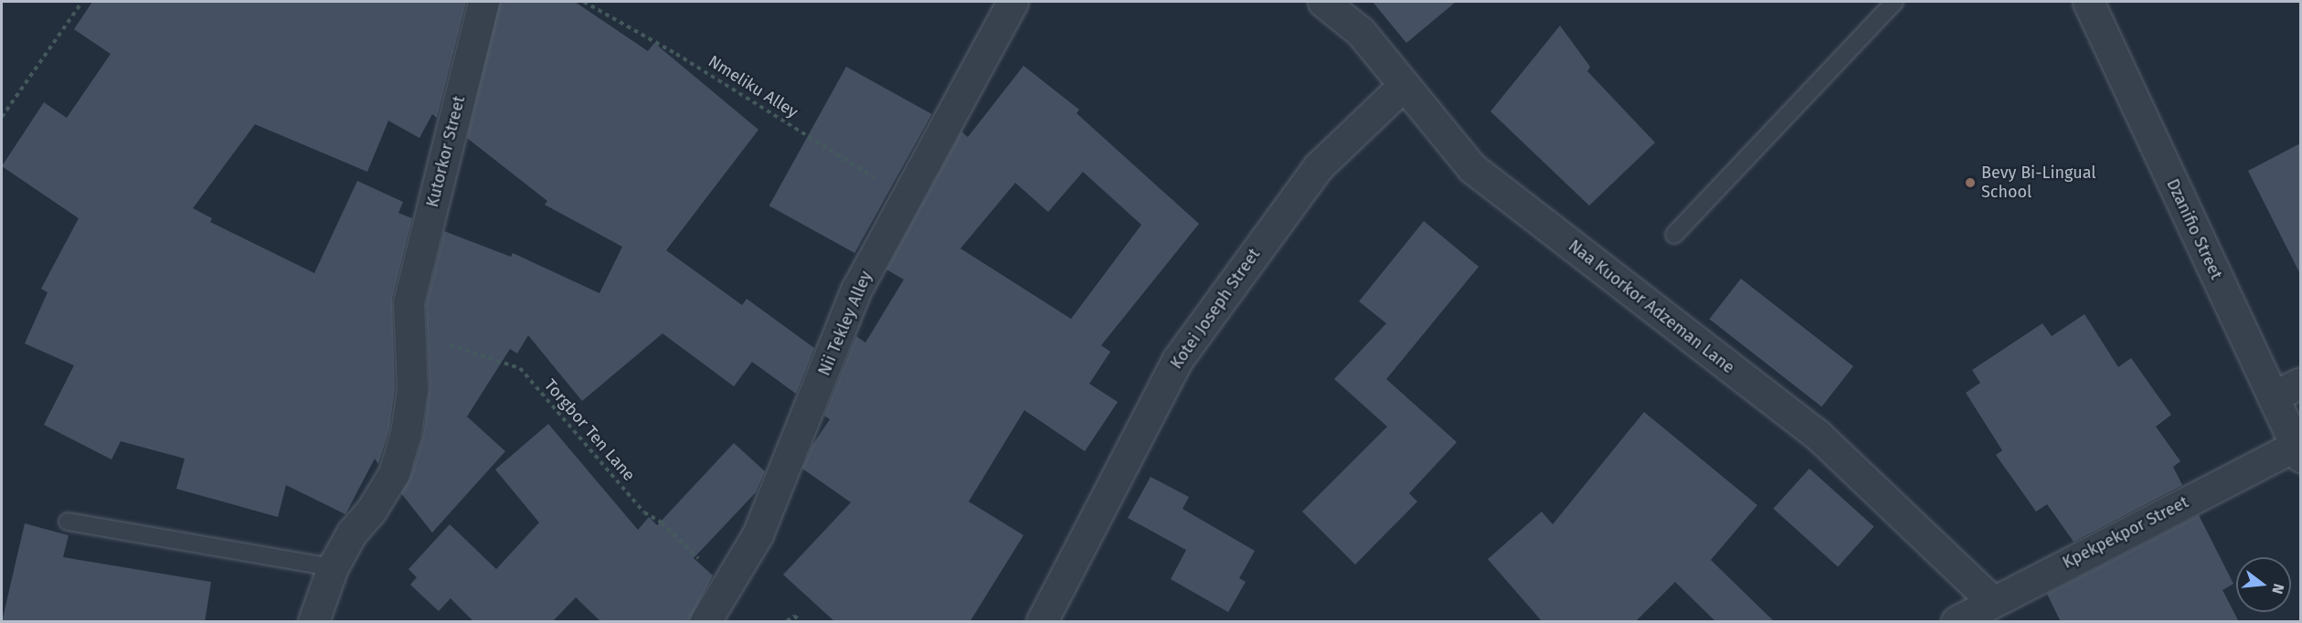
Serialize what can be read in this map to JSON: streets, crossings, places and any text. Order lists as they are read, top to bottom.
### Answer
{
  "streets": {
    "street": [
      "Kutorkor Street",
      "Dzanifio Street",
      "Naa Kuorkor Adzeman Lane",
      "Kotei Joseph Street",
      "Nii Tekley Alley",
      "Kpekpekpor Street"
    ],
    "path": ["Nmeliku Alley", "Torgbor Ten Lane"]
  },
  "crossings": [
    ["Nmeliku Alley", "Nii Tekley Alley"],
    ["Kutorkor Street", "Torgbor Ten Lane"],
    ["Dzanifio Street", "Kpekpekpor Street"],
    ["Naa Kuorkor Adzeman Lane", "Kotei Joseph Street"],
    ["Naa Kuorkor Adzeman Lane", "Kpekpekpor Street"],
    ["Nii Tekley Alley", "Torgbor Ten Lane"]
  ],
  "places": ["Bevy Bi-Lingual School"],
  "north": "right"
}
